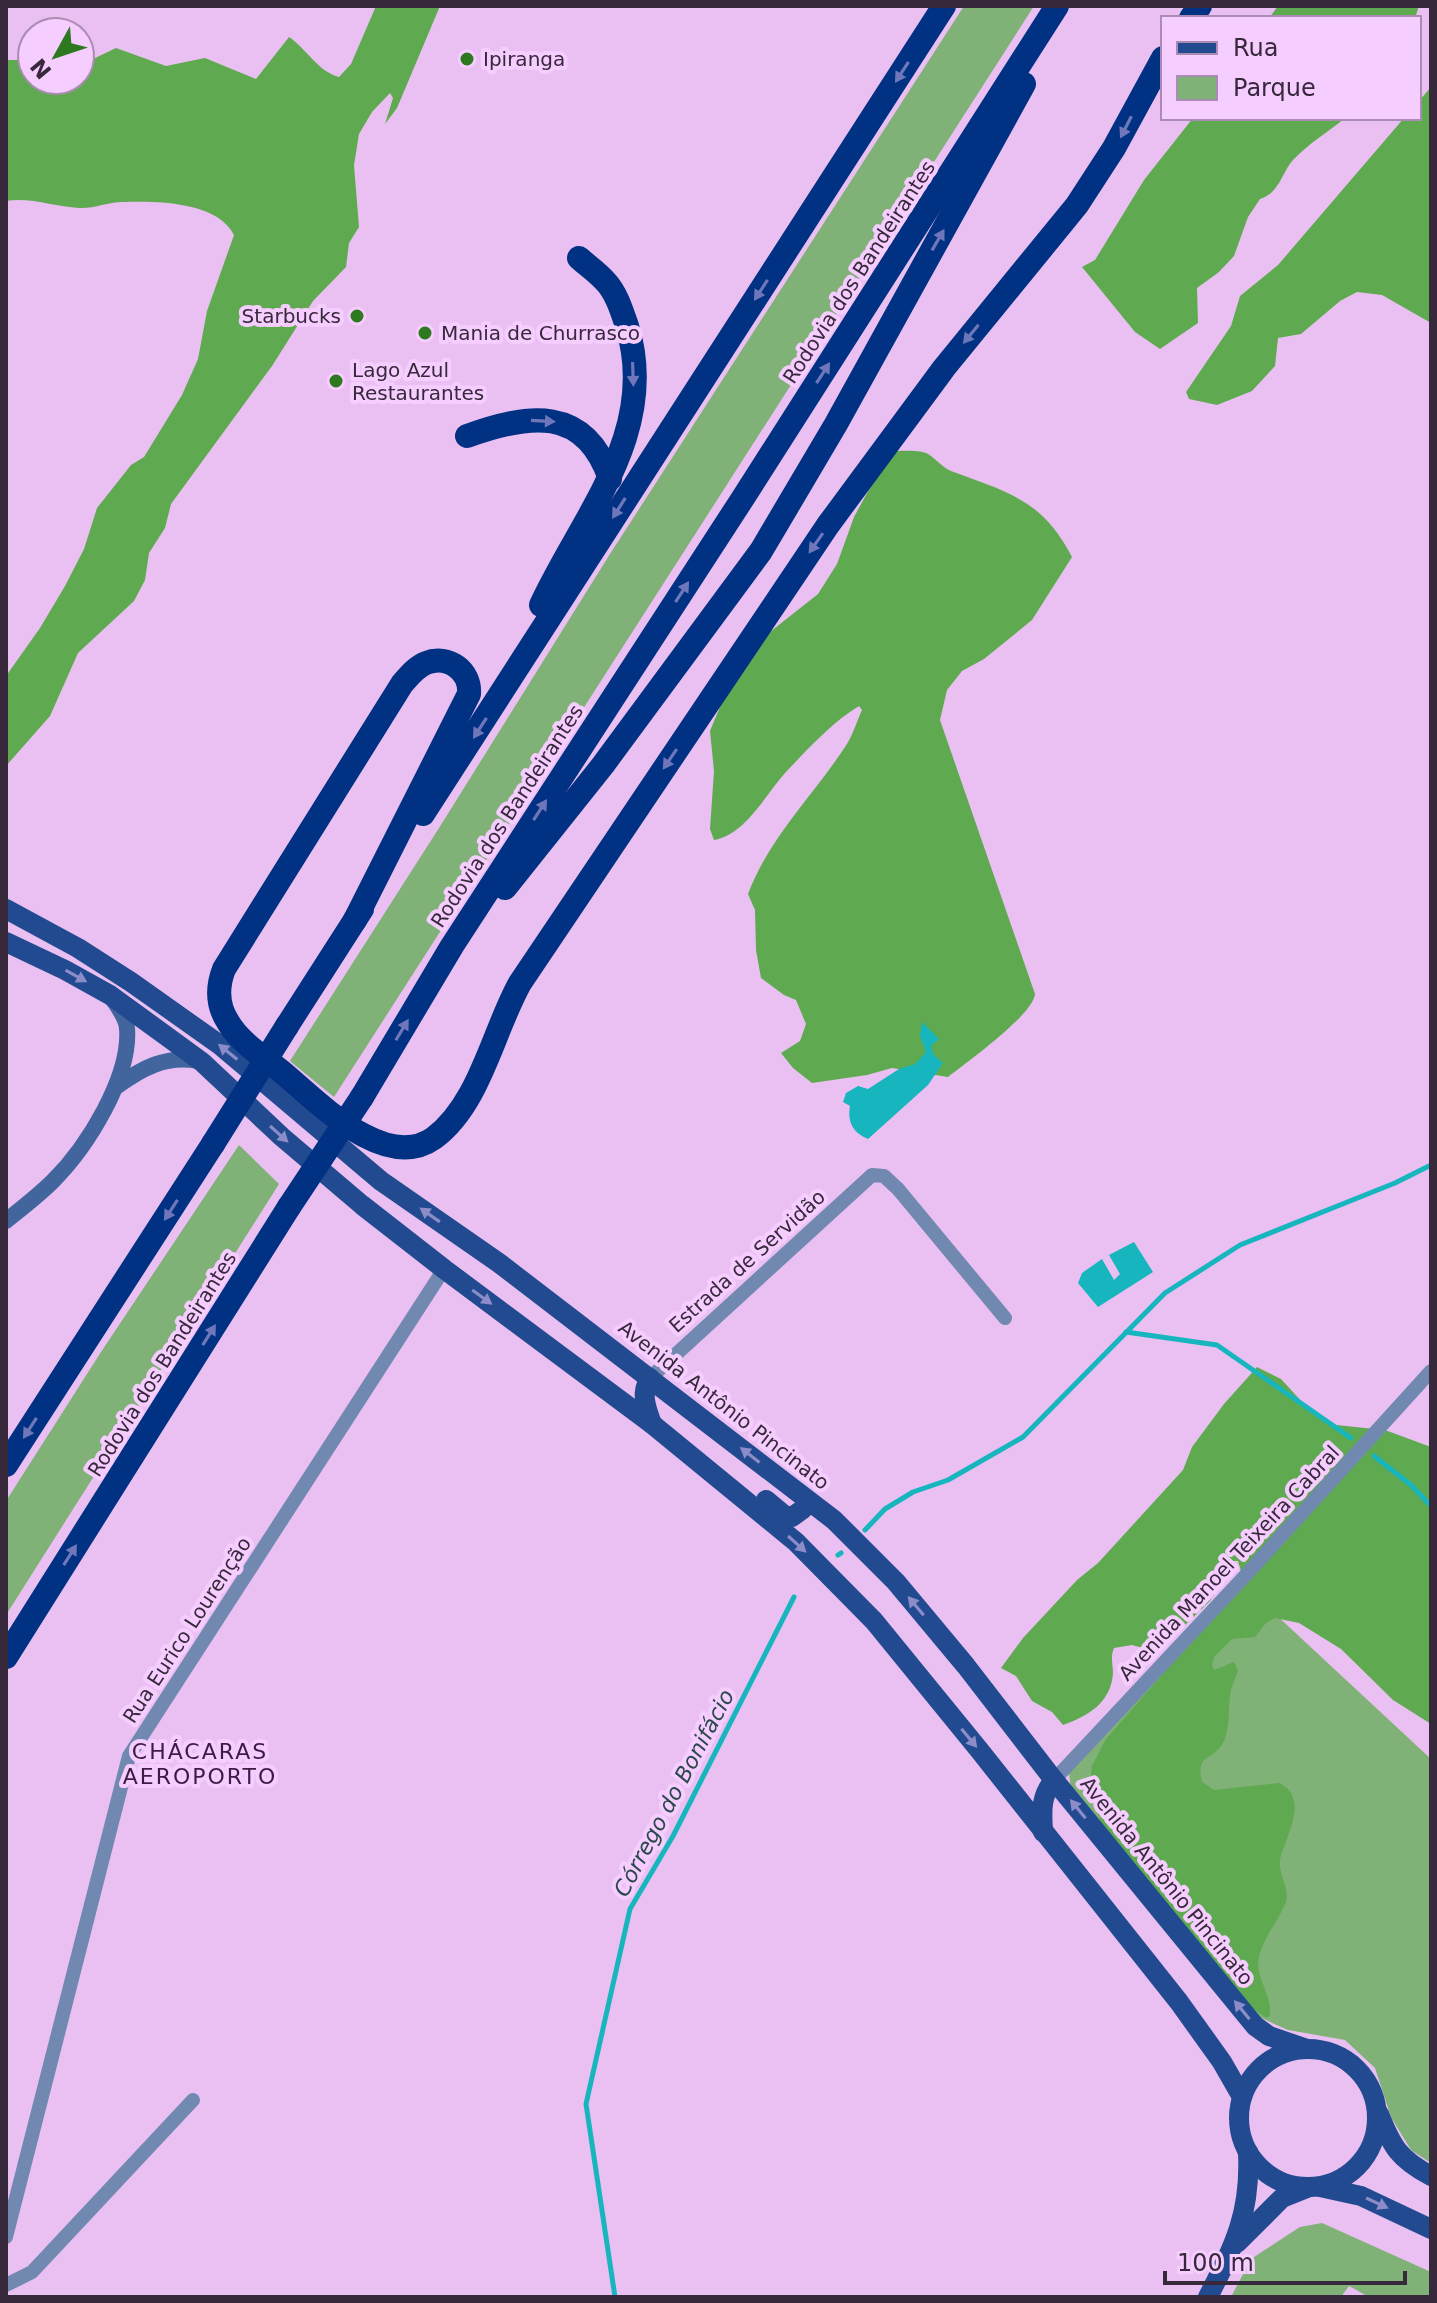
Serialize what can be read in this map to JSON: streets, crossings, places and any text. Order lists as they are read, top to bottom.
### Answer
{
  "streets": {
    "highway": ["Rodovia dos Bandeirantes"],
    "main road": ["Avenida Antônio Pincinato"],
    "street": ["Estrada de Servidão", "Avenida Manoel Teixeira Cabral", "Rua Eurico Lourenção"]
  },
  "crossings": [
    ["Estrada de Servidão", "Avenida Antônio Pincinato"],
    ["Avenida Antônio Pincinato", "Avenida Manoel Teixeira Cabral"]
  ],
  "districts": ["CHÁCARAS AEROPORTO"],
  "water": ["Córrego do Bonifácio"],
  "places": [
    "Ipiranga",
    "Starbucks",
    "Mania de Churrasco",
    "Lago Azul Restaurantes"
  ],
  "legend": ["Rua", "Parque"],
  "scale_bar": "100 m",
  "north": "bottom left"
}
